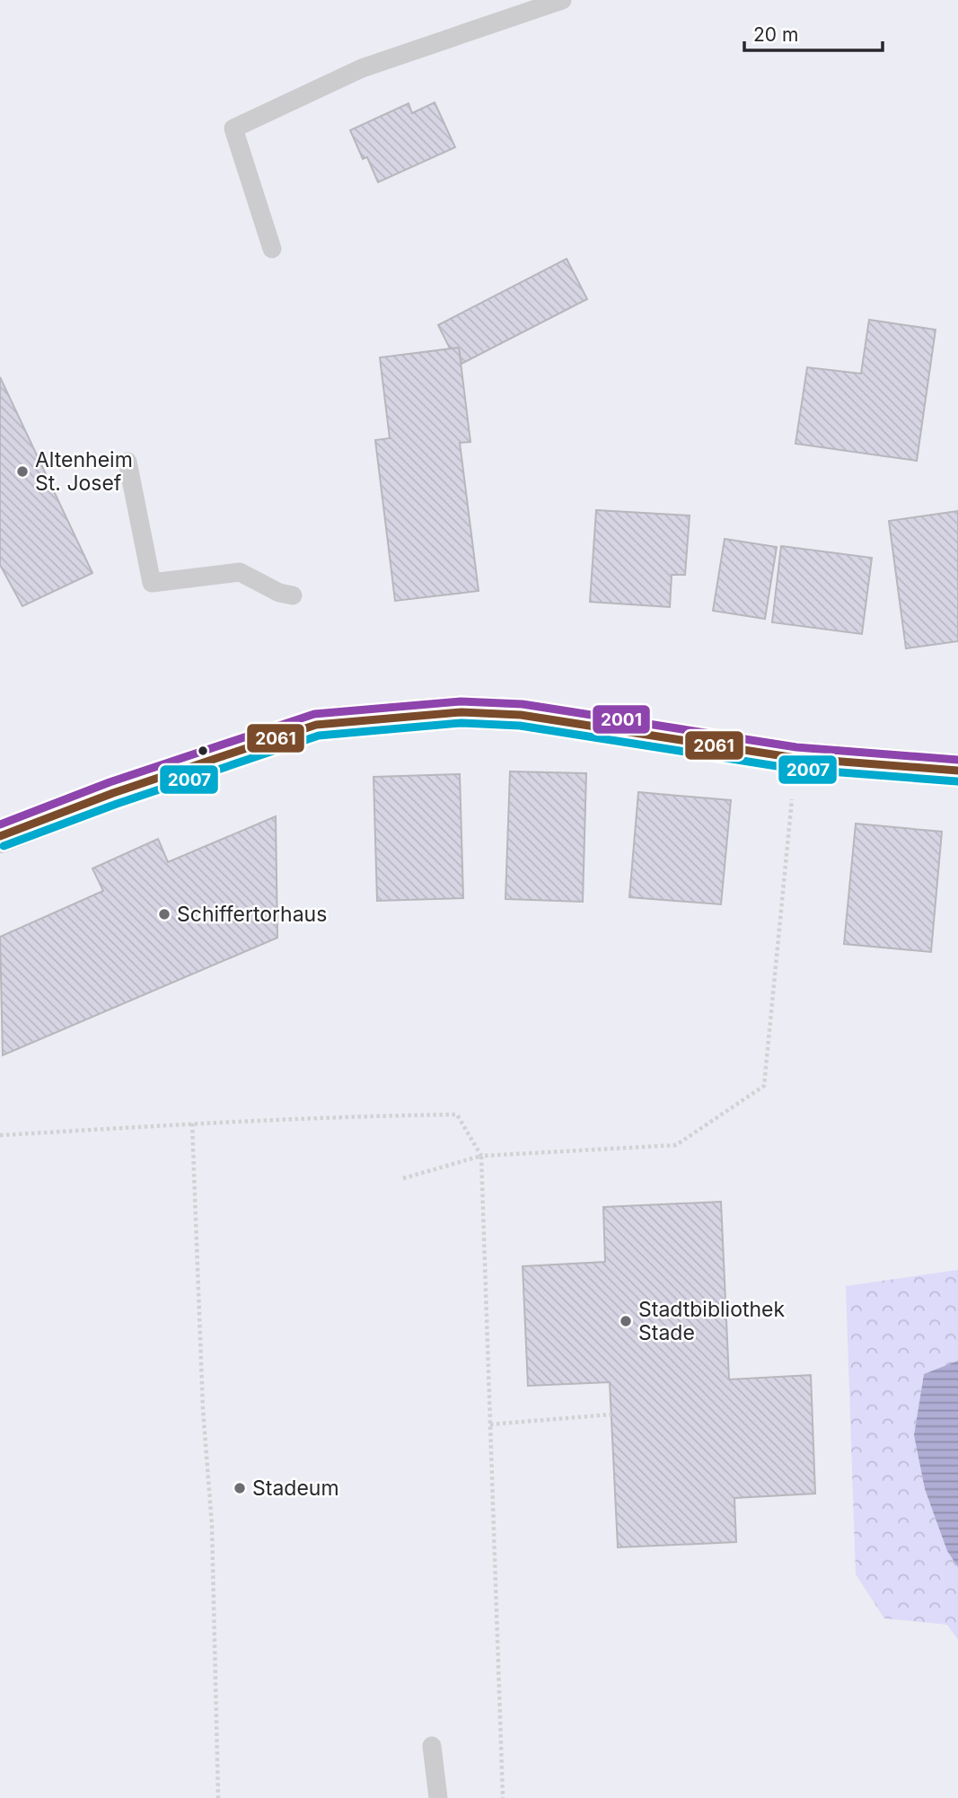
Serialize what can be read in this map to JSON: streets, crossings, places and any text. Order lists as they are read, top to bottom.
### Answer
{
  "places": [
    "Altenheim St. Josef",
    "Schiffertorhaus",
    "Stadtbibliothek Stade",
    "Stadeum"
  ],
  "lines": ["transit line 2001", "transit line 2061", "transit line 2007"],
  "scale_bar": "20 m"
}
